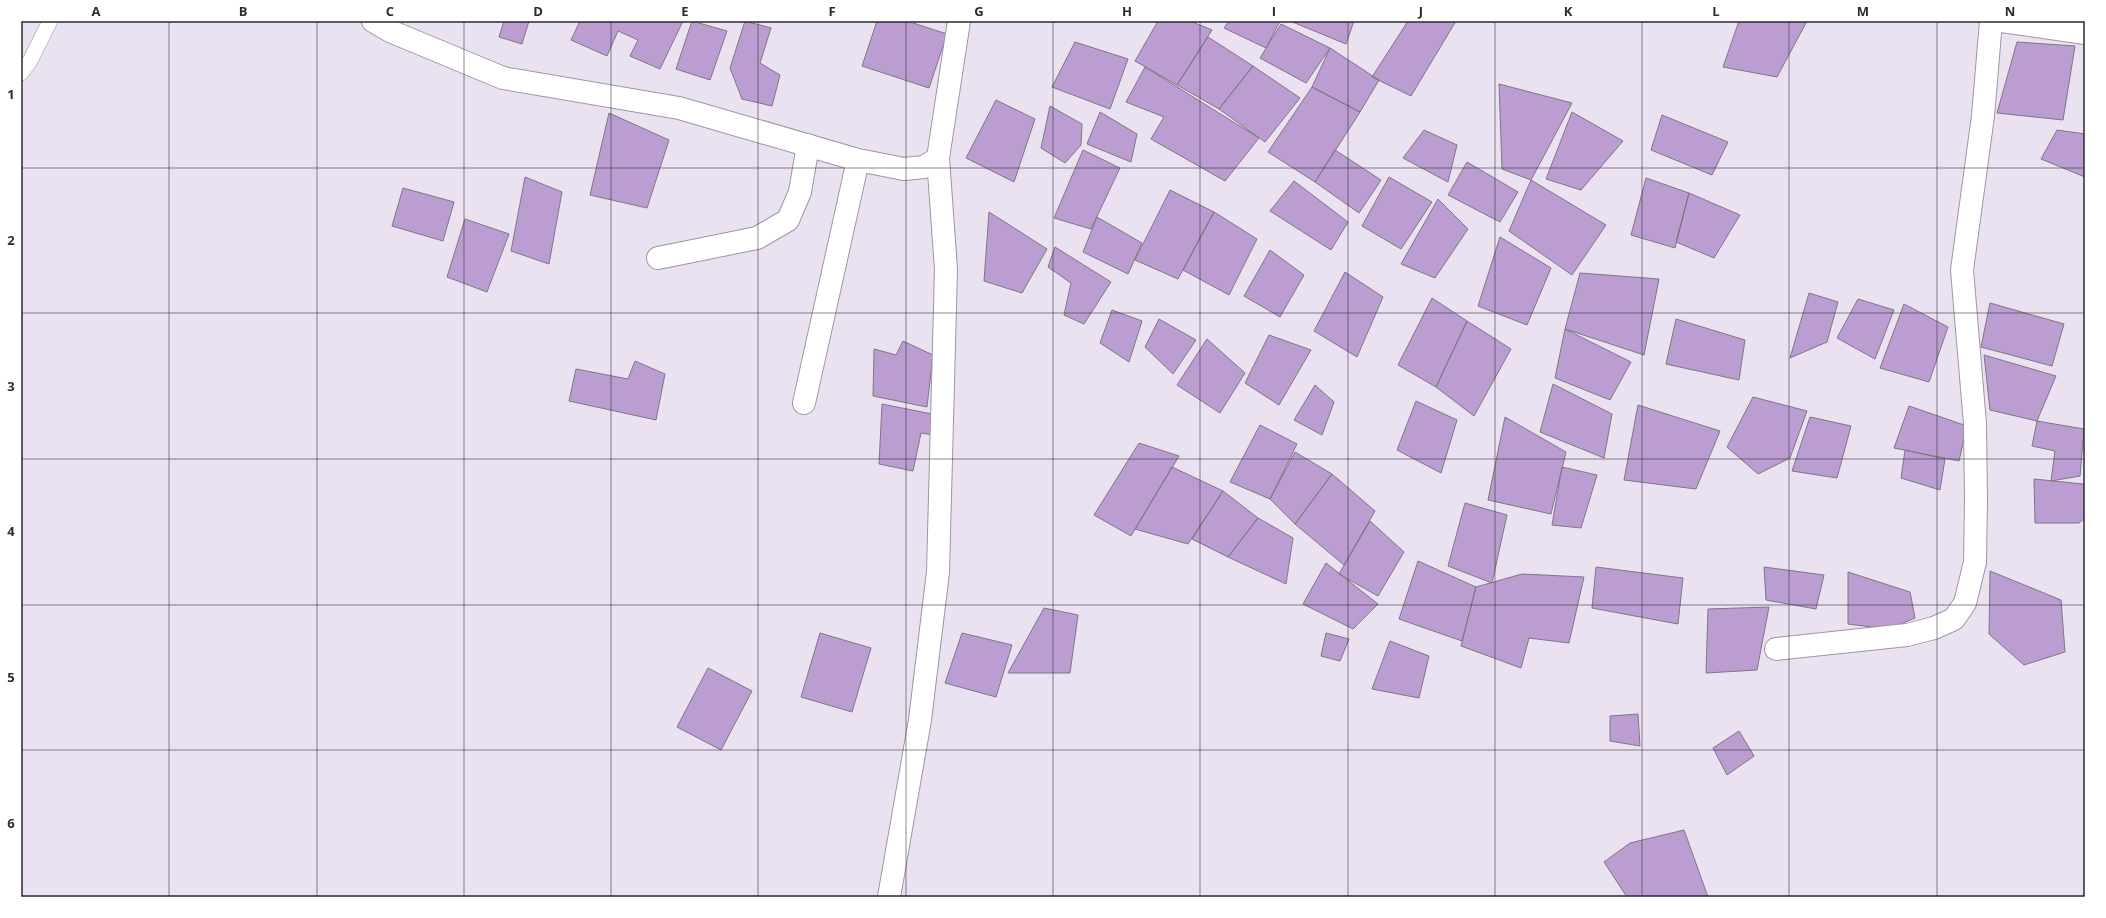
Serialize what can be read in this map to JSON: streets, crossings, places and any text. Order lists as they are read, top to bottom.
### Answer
{
  "grid": {
    "columns": [
      "A",
      "B",
      "C",
      "D",
      "E",
      "F",
      "G",
      "H",
      "I",
      "J",
      "K",
      "L",
      "M",
      "N"
    ],
    "rows": [
      "1",
      "2",
      "3",
      "4",
      "5",
      "6"
    ]
  }
}
